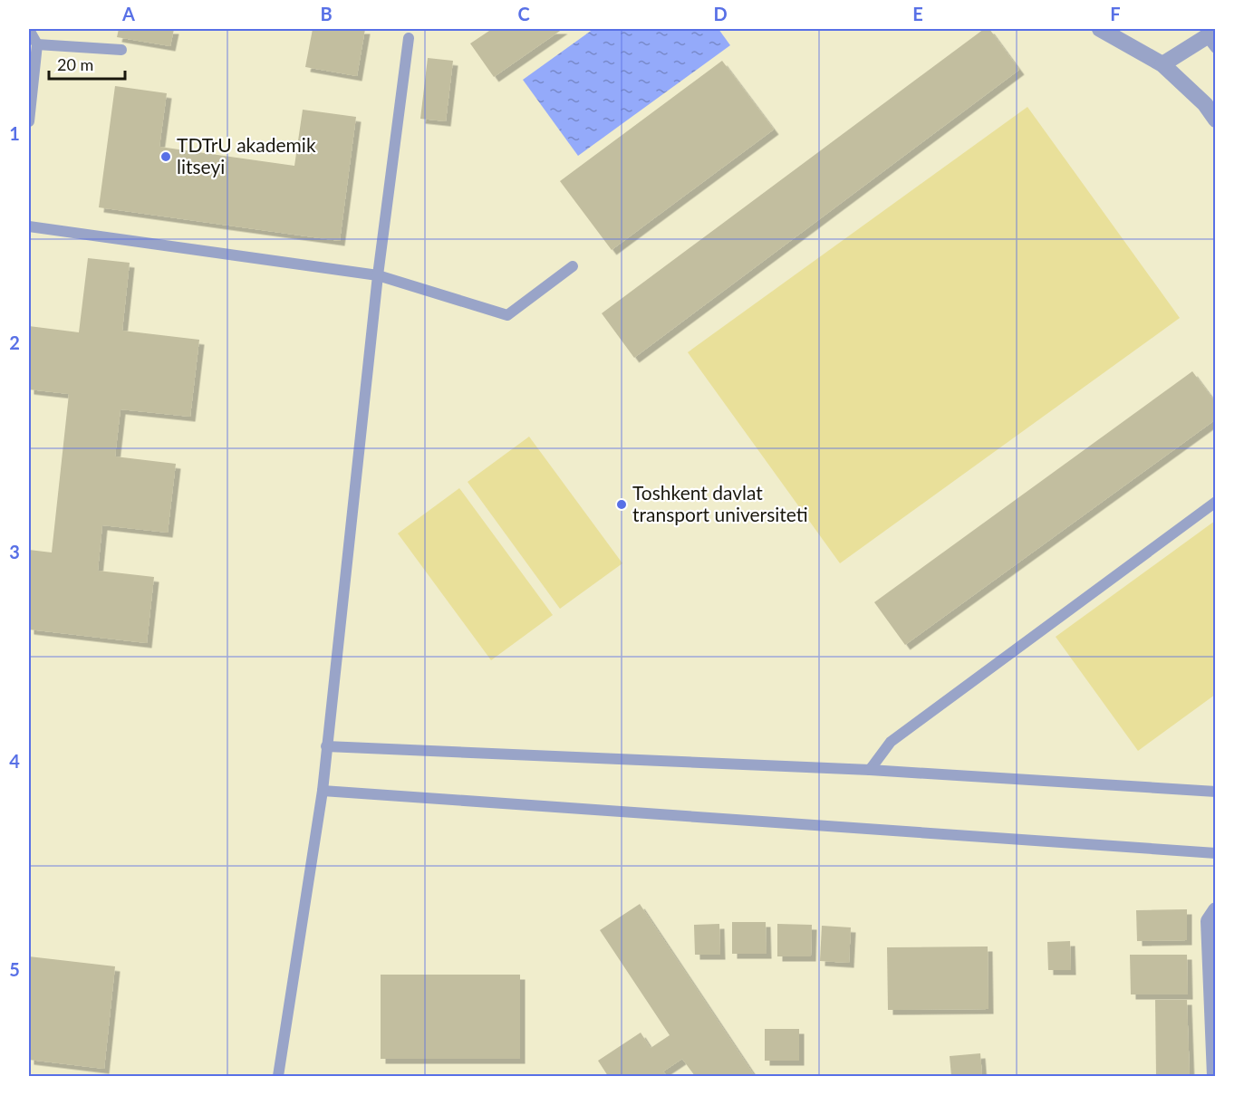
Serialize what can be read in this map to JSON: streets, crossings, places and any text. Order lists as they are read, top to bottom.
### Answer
{
  "places": ["TDTrU akademik litseyi", "Toshkent davlat transport universiteti"],
  "scale_bar": "20 m",
  "grid": {
    "columns": [
      "A",
      "B",
      "C",
      "D",
      "E",
      "F"
    ],
    "rows": [
      "1",
      "2",
      "3",
      "4",
      "5"
    ]
  }
}
